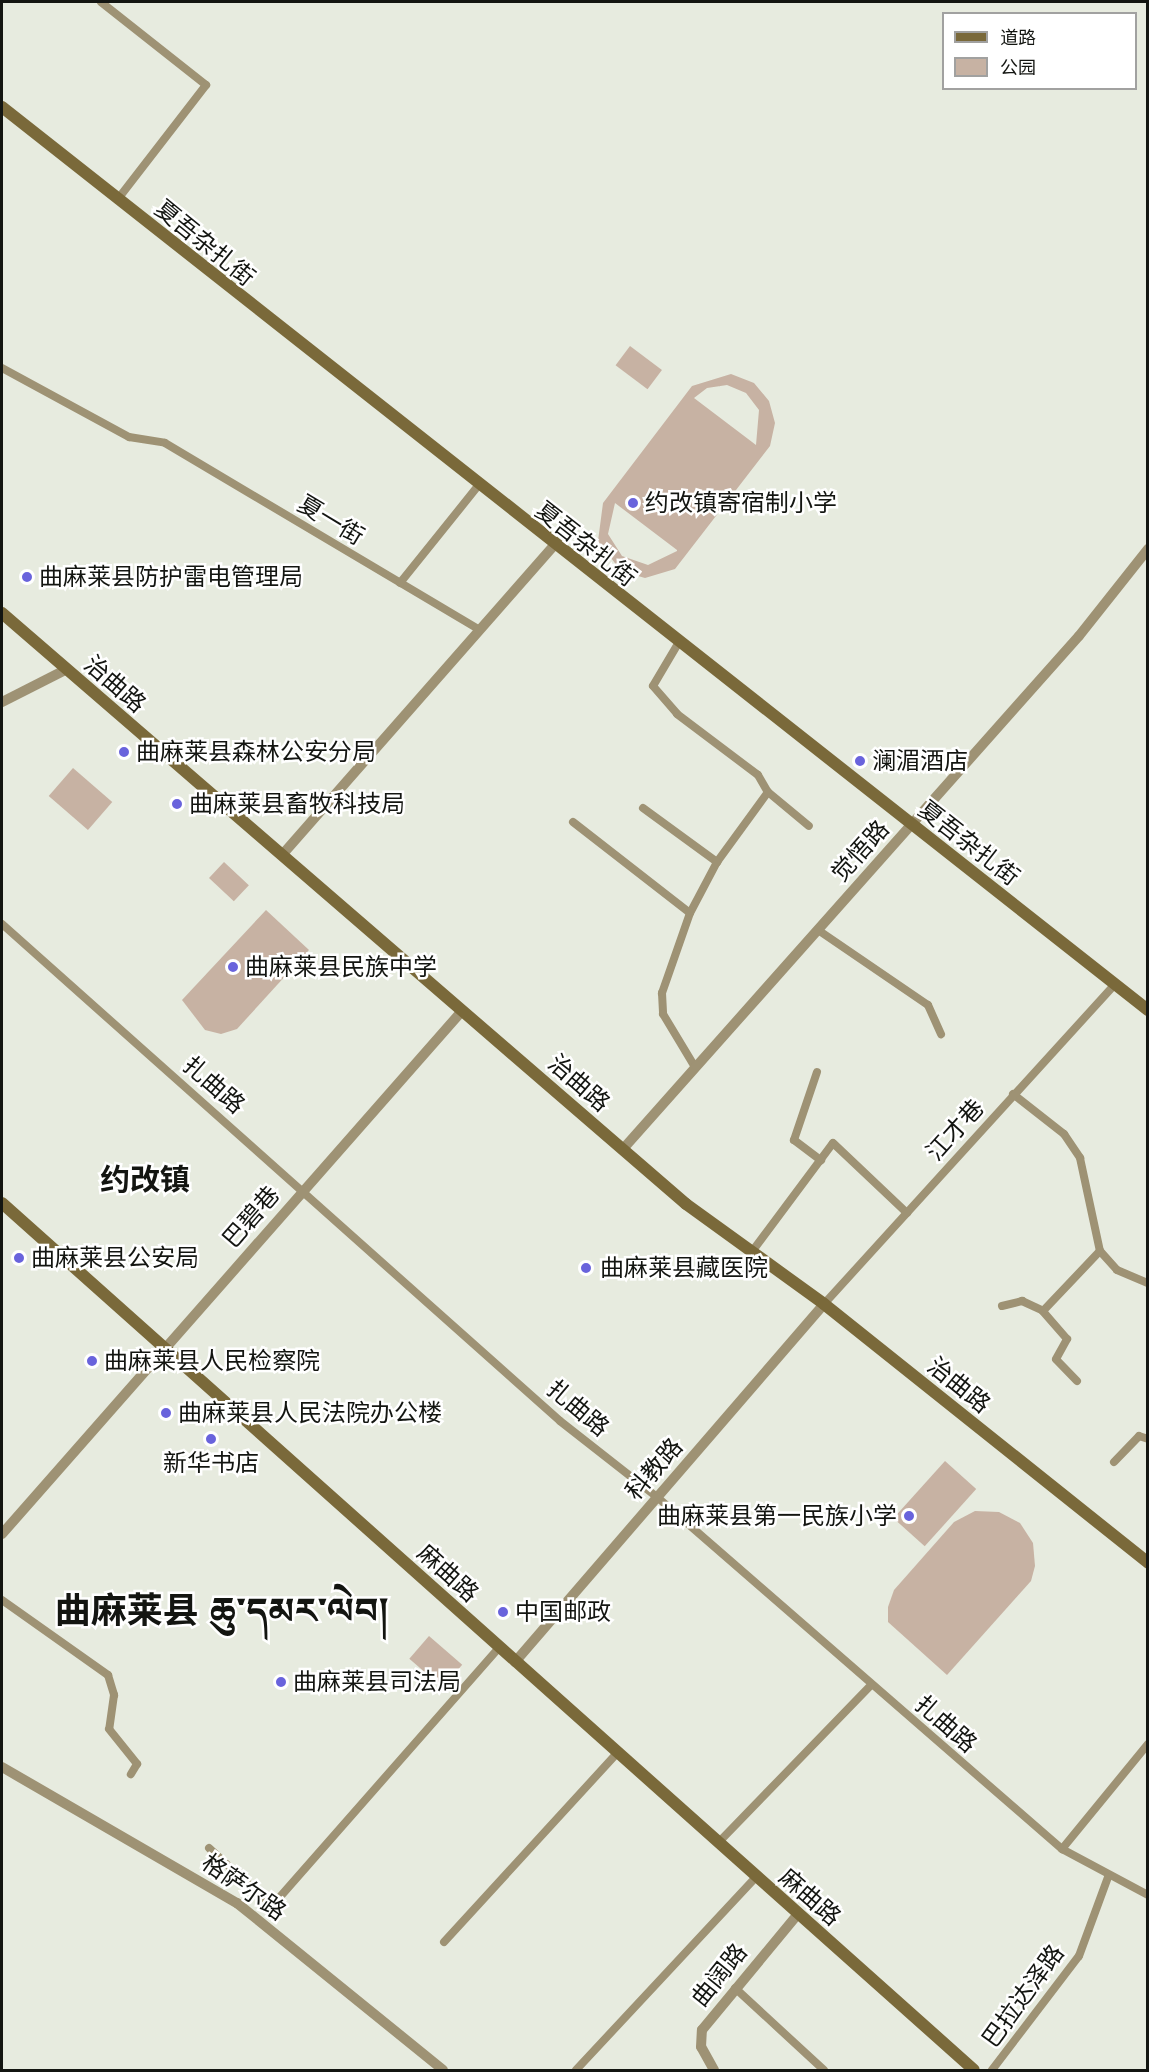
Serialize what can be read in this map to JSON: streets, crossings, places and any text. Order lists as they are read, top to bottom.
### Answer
{
  "streets": {
    "main road": ["夏吾杂扎街", "治曲路", "麻曲路"],
    "street": [
      "夏一街",
      "觉悟路",
      "扎曲路",
      "江才巷",
      "巴碧巷",
      "科教路",
      "格萨尔路",
      "曲阔路",
      "巴拉达泽路"
    ]
  },
  "crossings": [
    ["夏吾杂扎街", "觉悟路"],
    ["夏吾杂扎街", "江才巷"],
    ["治曲路", "觉悟路"],
    ["治曲路", "江才巷"],
    ["治曲路", "巴碧巷"],
    ["治曲路", "科教路"],
    ["扎曲路", "巴碧巷"],
    ["扎曲路", "科教路"],
    ["扎曲路", "巴拉达泽路"],
    ["江才巷", "科教路"],
    ["巴碧巷", "麻曲路"],
    ["科教路", "麻曲路"],
    ["麻曲路", "曲阔路"]
  ],
  "districts": ["约改镇", "曲麻莱县 ཆུ་དམར་ལེབ།"],
  "places": [
    "约改镇寄宿制小学",
    "曲麻莱县防护雷电管理局",
    "曲麻莱县森林公安分局",
    "澜湄酒店",
    "曲麻莱县畜牧科技局",
    "曲麻莱县民族中学",
    "曲麻莱县公安局",
    "曲麻莱县藏医院",
    "曲麻莱县人民检察院",
    "曲麻莱县人民法院办公楼",
    "新华书店",
    "曲麻莱县第一民族小学",
    "中国邮政",
    "曲麻莱县司法局"
  ],
  "legend": ["道路", "公园"]
}
